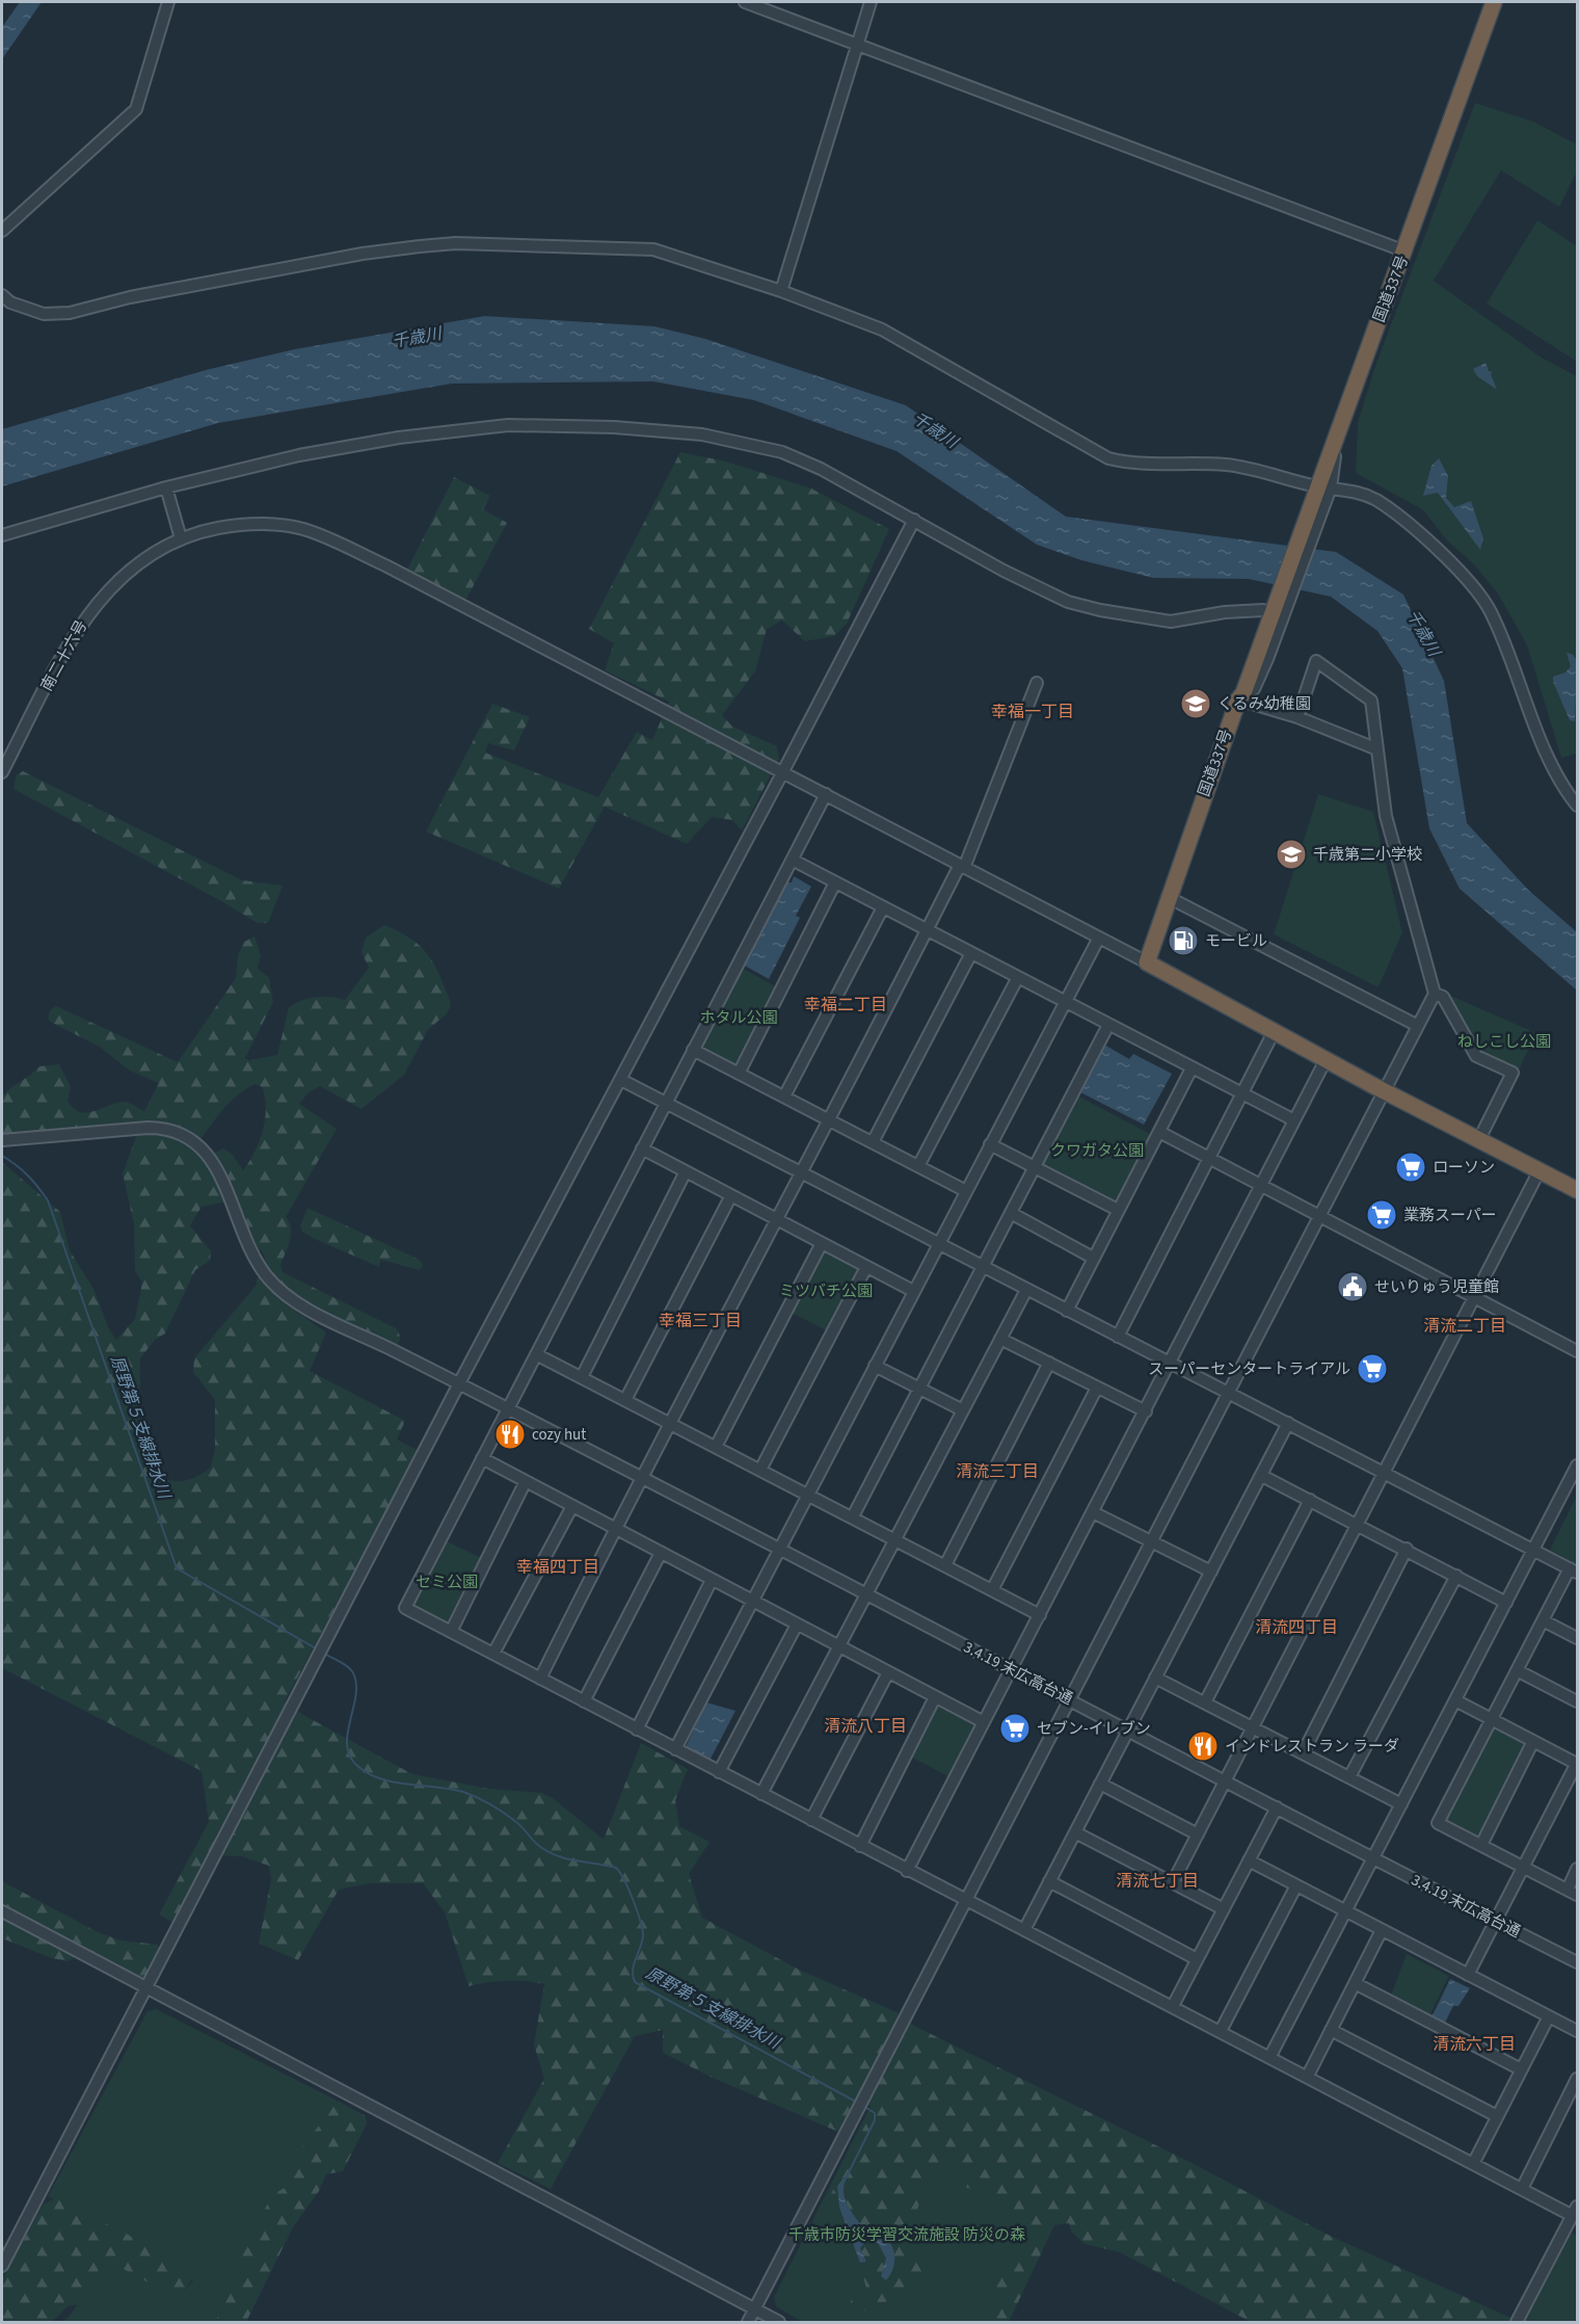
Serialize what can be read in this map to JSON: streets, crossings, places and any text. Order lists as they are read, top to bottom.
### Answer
{
  "streets": {
    "highway": ["国道337号"],
    "street": ["南二十六号", "3.4.19 末広高台通"]
  },
  "crossings": [
    ["国道337号", "南二十六号"]
  ],
  "districts": [
    "幸福一丁目",
    "幸福二丁目",
    "幸福三丁目",
    "清流二丁目",
    "清流三丁目",
    "幸福四丁目",
    "清流四丁目",
    "清流八丁目",
    "清流七丁目",
    "清流六丁目"
  ],
  "water": ["千歳川", "原野第５支線排水川"],
  "parks": [
    "ホタル公園",
    "ねしこし公園",
    "クワガタ公園",
    "ミツバチ公園",
    "セミ公園",
    "千歳市防災学習交流施設 防災の森"
  ],
  "places": {
    "school or university": ["くるみ幼稚園", "千歳第二小学校"],
    "fuel station": ["モービル"],
    "supermarket": [
      "ローソン",
      "業務スーパー",
      "スーパーセンタートライアル",
      "セブン-イレブン"
    ],
    "public building": ["せいりゅう児童館"],
    "restaurant": ["cozy hut", "インドレストラン ラーダ"]
  }
}
